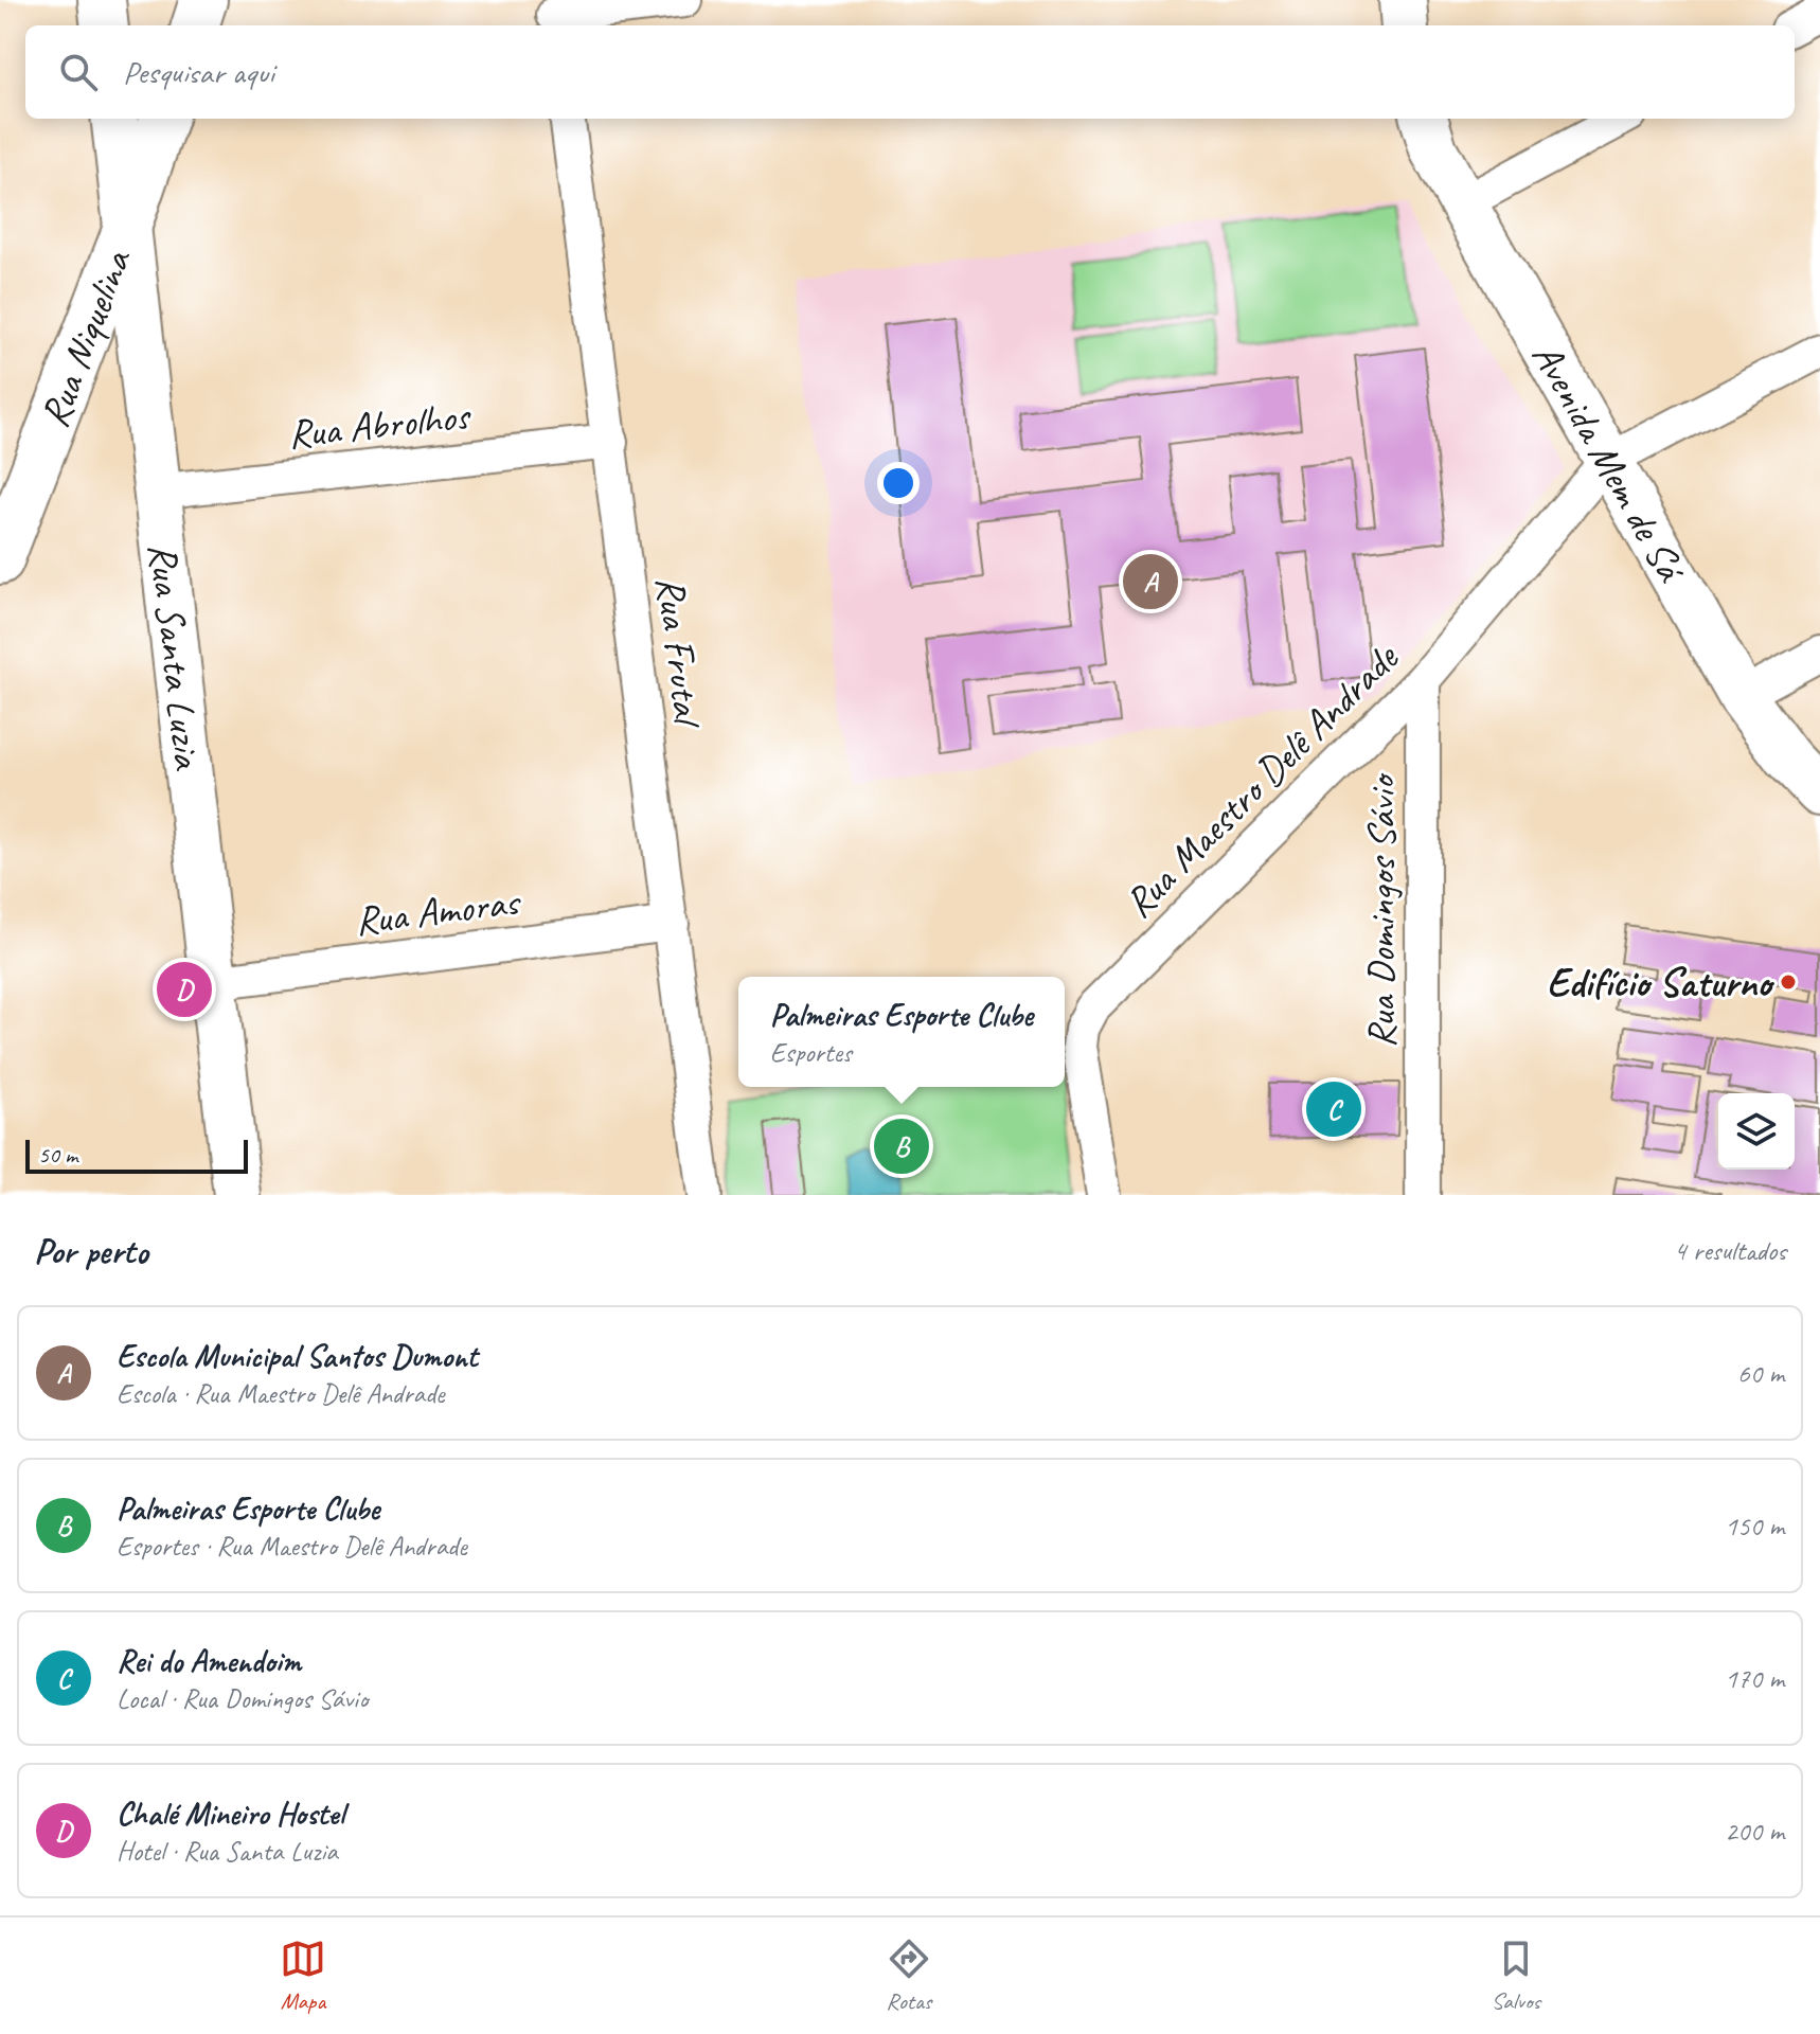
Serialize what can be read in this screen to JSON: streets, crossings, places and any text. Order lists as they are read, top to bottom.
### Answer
{
  "streets": {
    "street": [
      "Rua Niquelina",
      "Rua Abrolhos",
      "Avenida Mem de Sá",
      "Rua Frutal",
      "Rua Santa Luzia",
      "Rua Maestro Delê Andrade",
      "Rua Amoras",
      "Rua Domingos Sávio"
    ]
  },
  "crossings": [
    ["Rua Niquelina", "Rua Santa Luzia"],
    ["Rua Abrolhos", "Rua Frutal"],
    ["Rua Abrolhos", "Rua Santa Luzia"],
    ["Avenida Mem de Sá", "Rua Maestro Delê Andrade"],
    ["Rua Frutal", "Rua Amoras"],
    ["Rua Santa Luzia", "Rua Amoras"],
    ["Rua Maestro Delê Andrade", "Rua Domingos Sávio"]
  ],
  "places": ["Edifício Saturno"],
  "scale_bar": "50 m",
  "page": {
    "search": "Pesquisar aqui",
    "pins": [
      "A",
      "D",
      "C",
      "B"
    ],
    "popup": ["Palmeiras Esporte Clube", "Esportes"],
    "scale": "50 m",
    "heading": ["Por perto", "4 resultados"],
    "list": [
      {
        "mark": "A",
        "name": "Escola Municipal Santos Dumont",
        "note": "Escola · Rua Maestro Delê Andrade",
        "value": "60 m"
      },
      {
        "mark": "B",
        "name": "Palmeiras Esporte Clube",
        "note": "Esportes · Rua Maestro Delê Andrade",
        "value": "150 m"
      },
      {
        "mark": "C",
        "name": "Rei do Amendoim",
        "note": "Local · Rua Domingos Sávio",
        "value": "170 m"
      },
      {
        "mark": "D",
        "name": "Chalé Mineiro Hostel",
        "note": "Hotel · Rua Santa Luzia",
        "value": "200 m"
      }
    ],
    "nav": ["Mapa", "Rotas", "Salvos"]
  }
}
